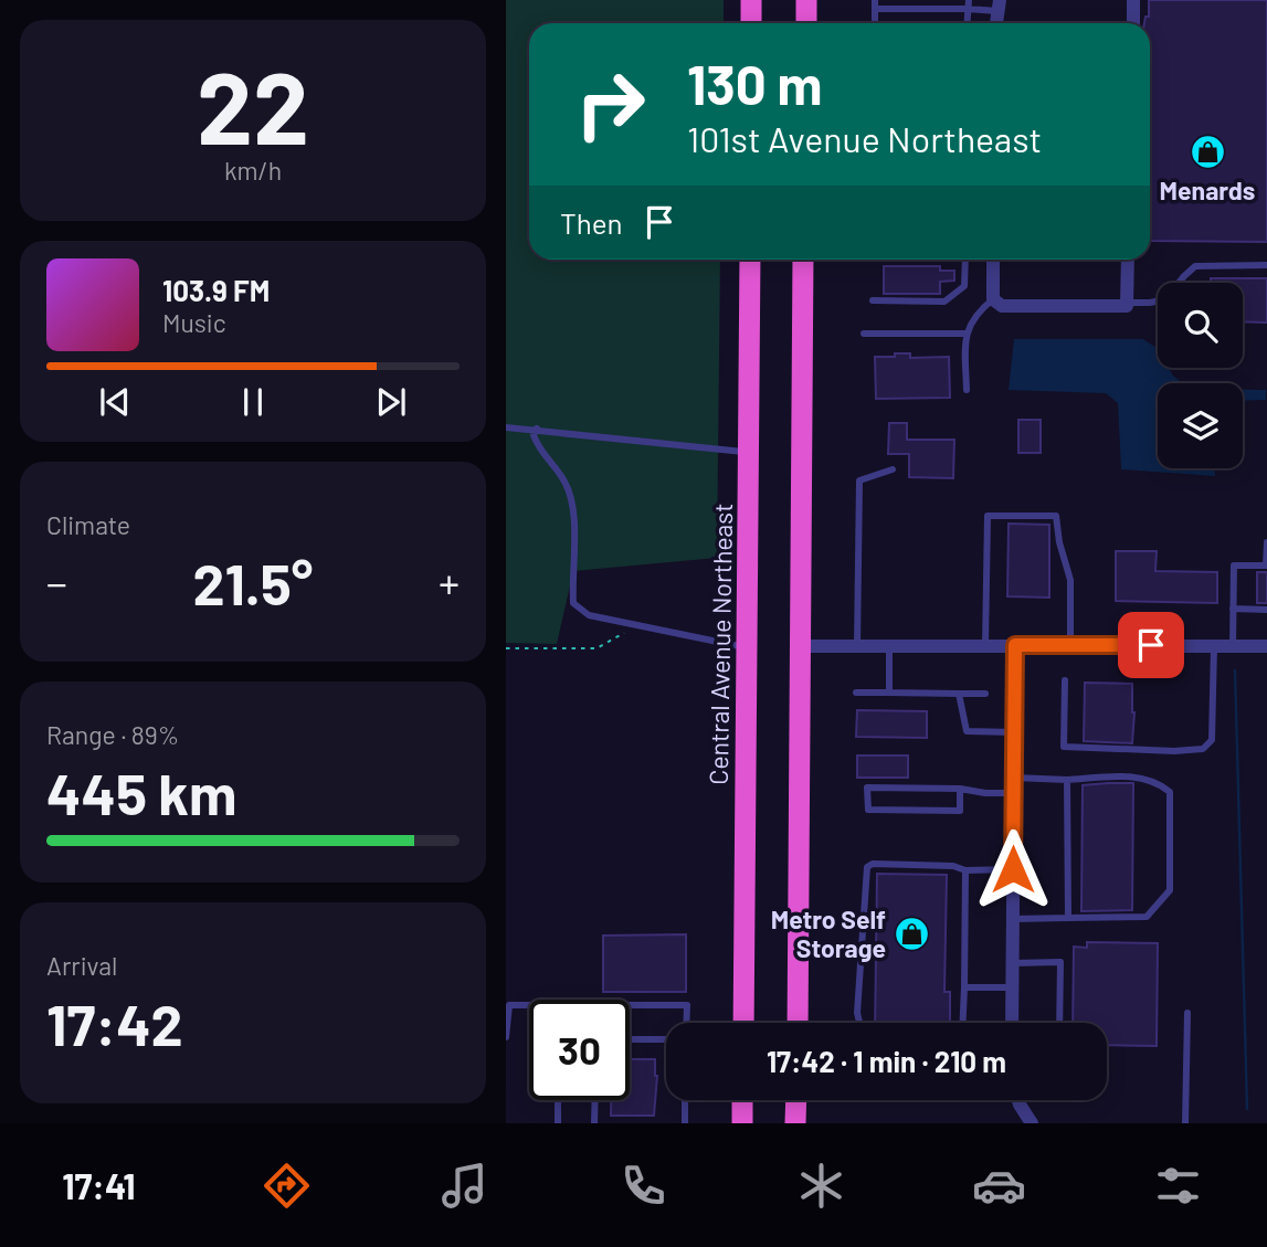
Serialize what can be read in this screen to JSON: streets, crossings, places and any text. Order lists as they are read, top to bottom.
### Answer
{
  "streets": {
    "highway": ["Central Avenue Northeast"]
  },
  "places": {
    "shop": ["Menards", "Metro Self Storage"]
  },
  "page": {
    "tile": [
      ["22", "km/h"],
      "Climate",
      ["Range · 89%", "445 km"],
      ["Arrival", "17:42"]
    ],
    "turn": ["130 m", "101st Avenue Northeast"],
    "then": "Then",
    "song": ["103.9 FM", "Music"],
    "heat": ["−", "21.5°", "+"],
    "limit": "30",
    "trip": "17:42 · 1 min · 210 m",
    "tabs": "17:41"
  }
}
